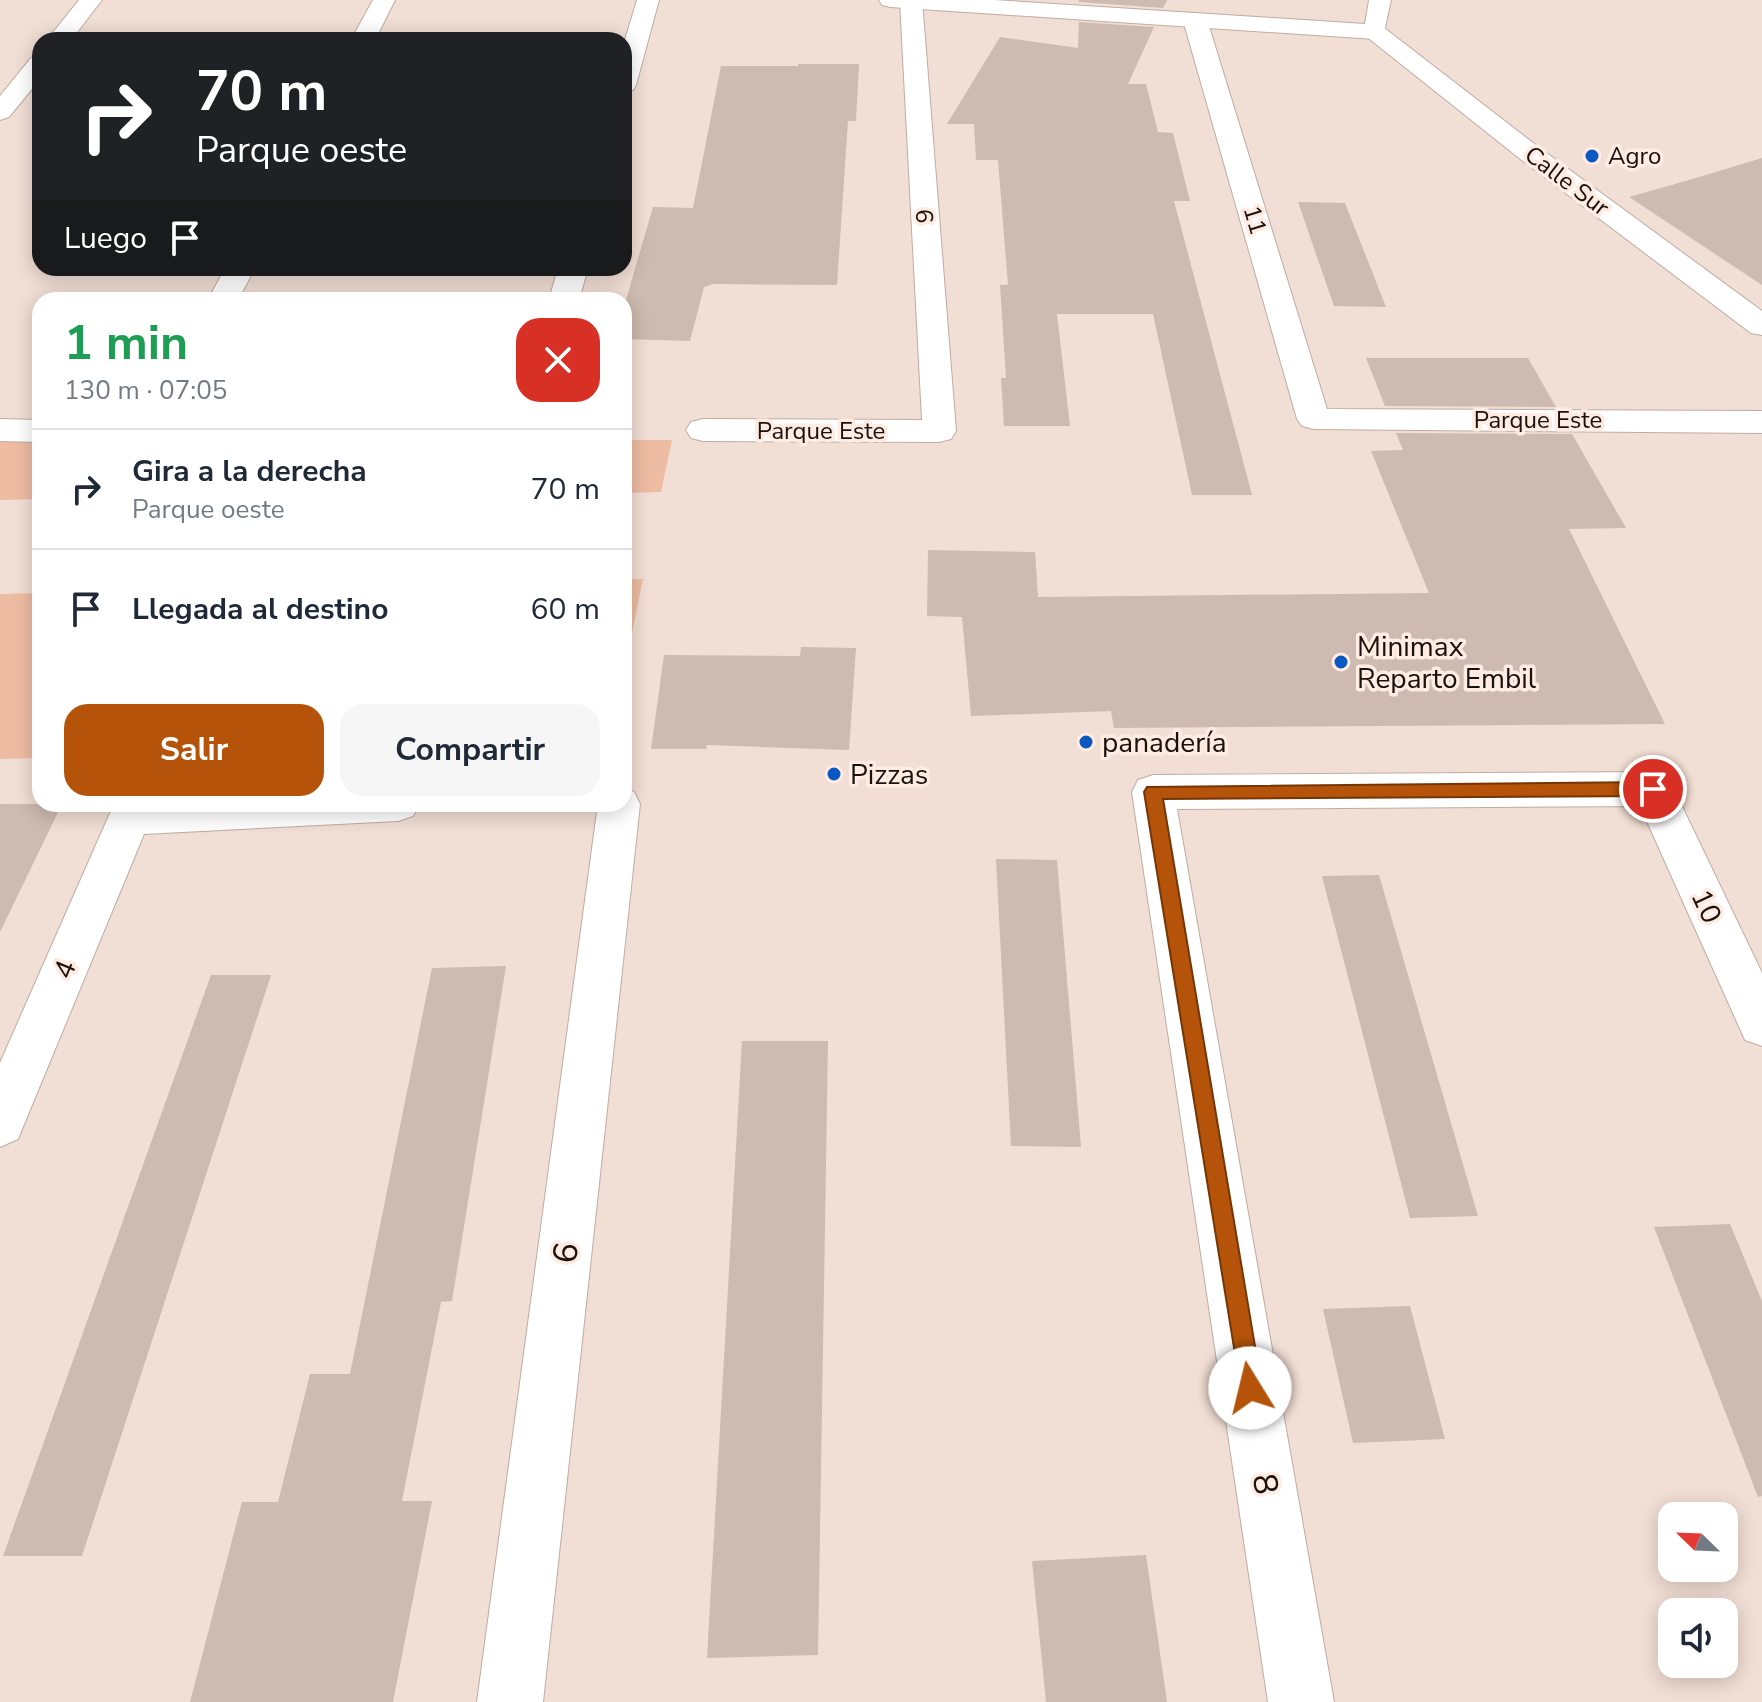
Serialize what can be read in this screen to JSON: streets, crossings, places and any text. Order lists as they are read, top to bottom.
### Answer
{
  "streets": {
    "street": [
      "Calle Sur",
      "9",
      "11",
      "Parque Este",
      "10",
      "4",
      "6",
      "8"
    ]
  },
  "crossings": [
    ["9", "Parque Este"],
    ["11", "Parque Este"],
    ["10", "8"]
  ],
  "places": [
    "Agro",
    "Minimax Reparto Embil",
    "panadería",
    "Pizzas"
  ],
  "north": "top left",
  "page": {
    "turn": ["70 m", "Parque oeste"],
    "then": "Luego",
    "heading": ["1 min", "130 m · 07:05"],
    "list": [
      {
        "name": "Gira a la derecha",
        "note": "Parque oeste",
        "value": "70 m"
      },
      {
        "name": "Llegada al destino",
        "value": "60 m"
      }
    ],
    "buttons": ["Salir", "Compartir"]
  }
}
